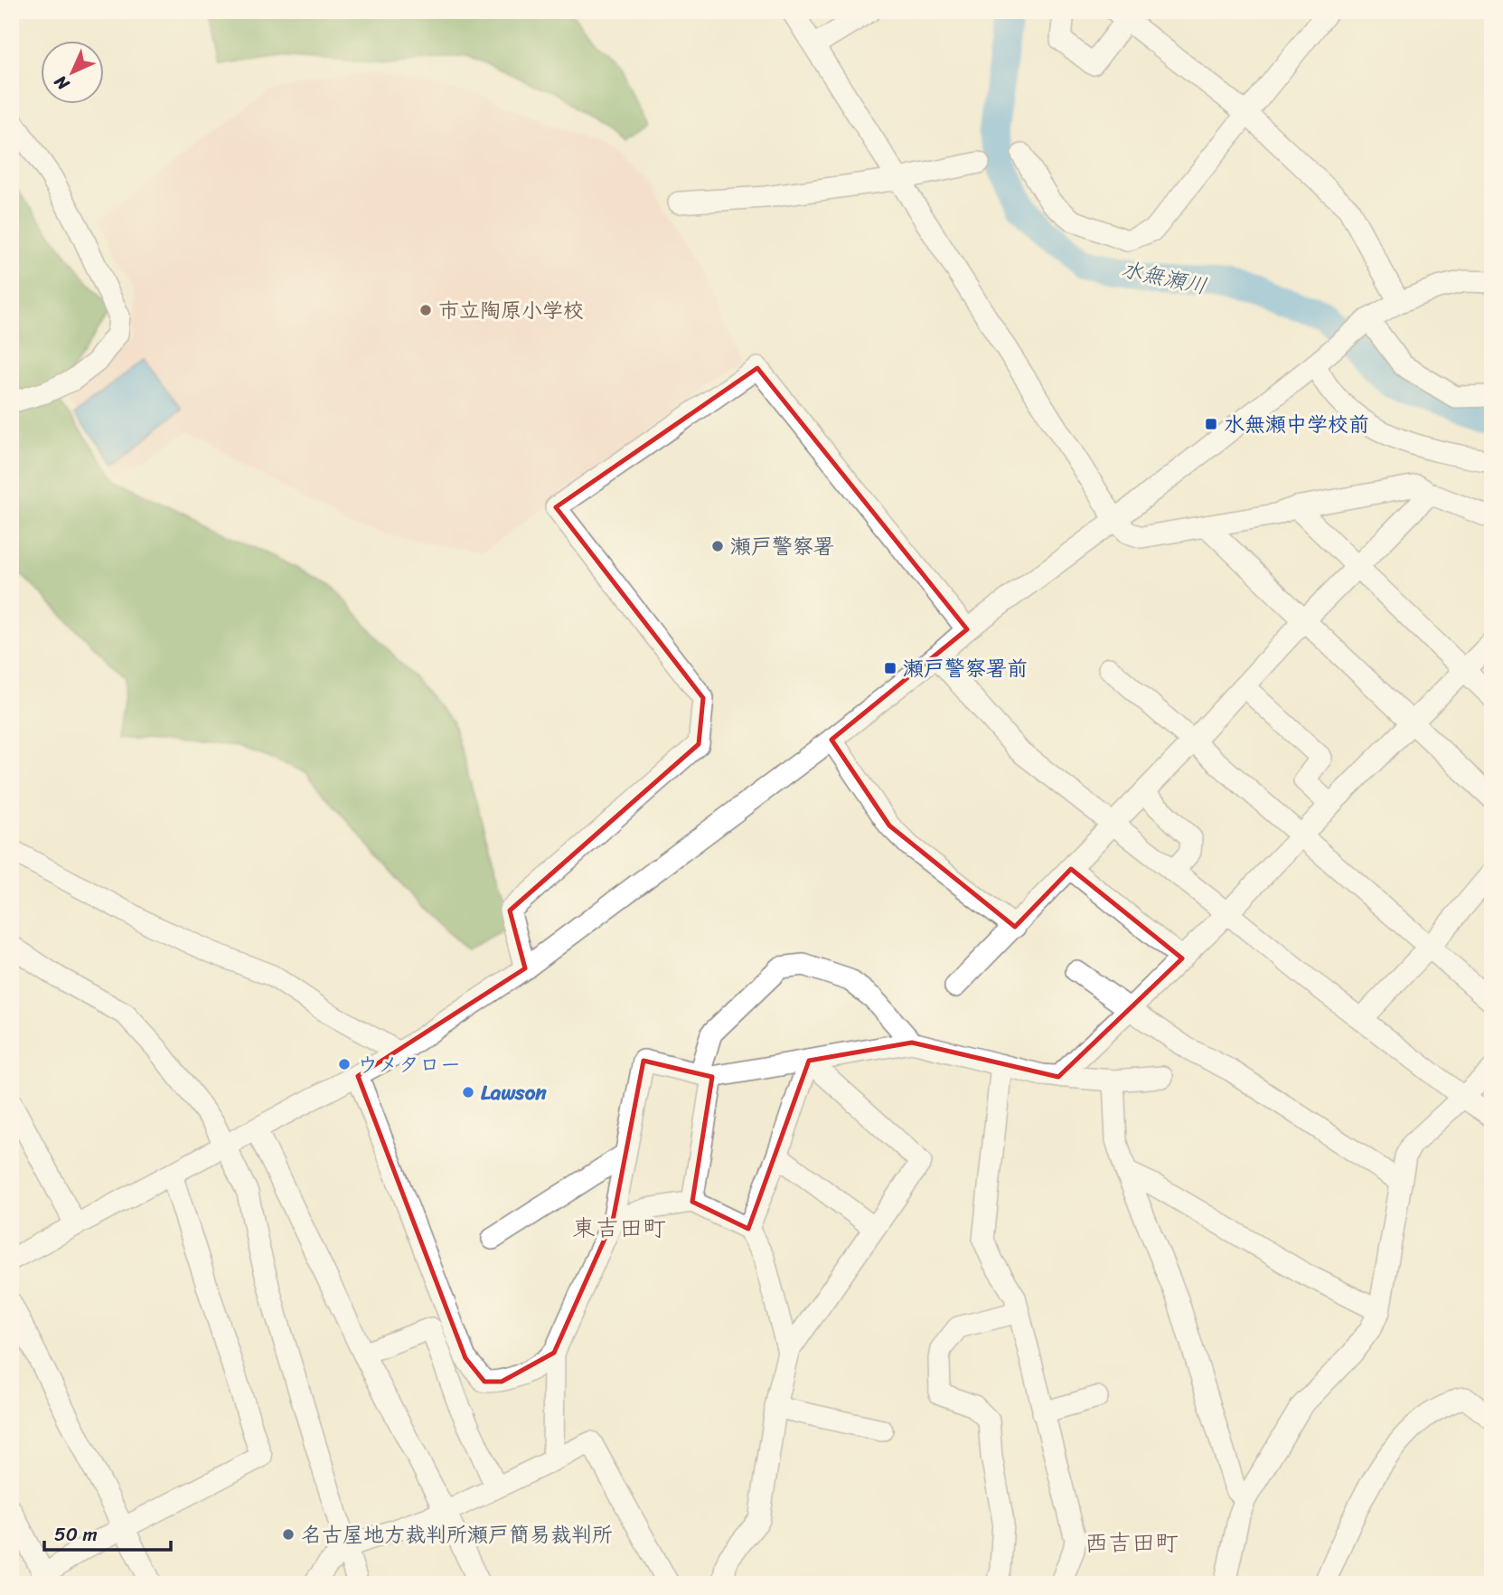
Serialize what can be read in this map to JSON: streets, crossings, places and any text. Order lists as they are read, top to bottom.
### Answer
{
  "districts": ["東吉田町", "西吉田町"],
  "water": ["水無瀬川"],
  "places": {
    "other": [
      "市立陶原小学校",
      "瀬戸警察署",
      "ウメタロー",
      "Lawson",
      "名古屋地方裁判所瀬戸簡易裁判所"
    ],
    "transit": ["水無瀬中学校前", "瀬戸警察署前"]
  },
  "scale_bar": "50 m",
  "north": "bottom left"
}
